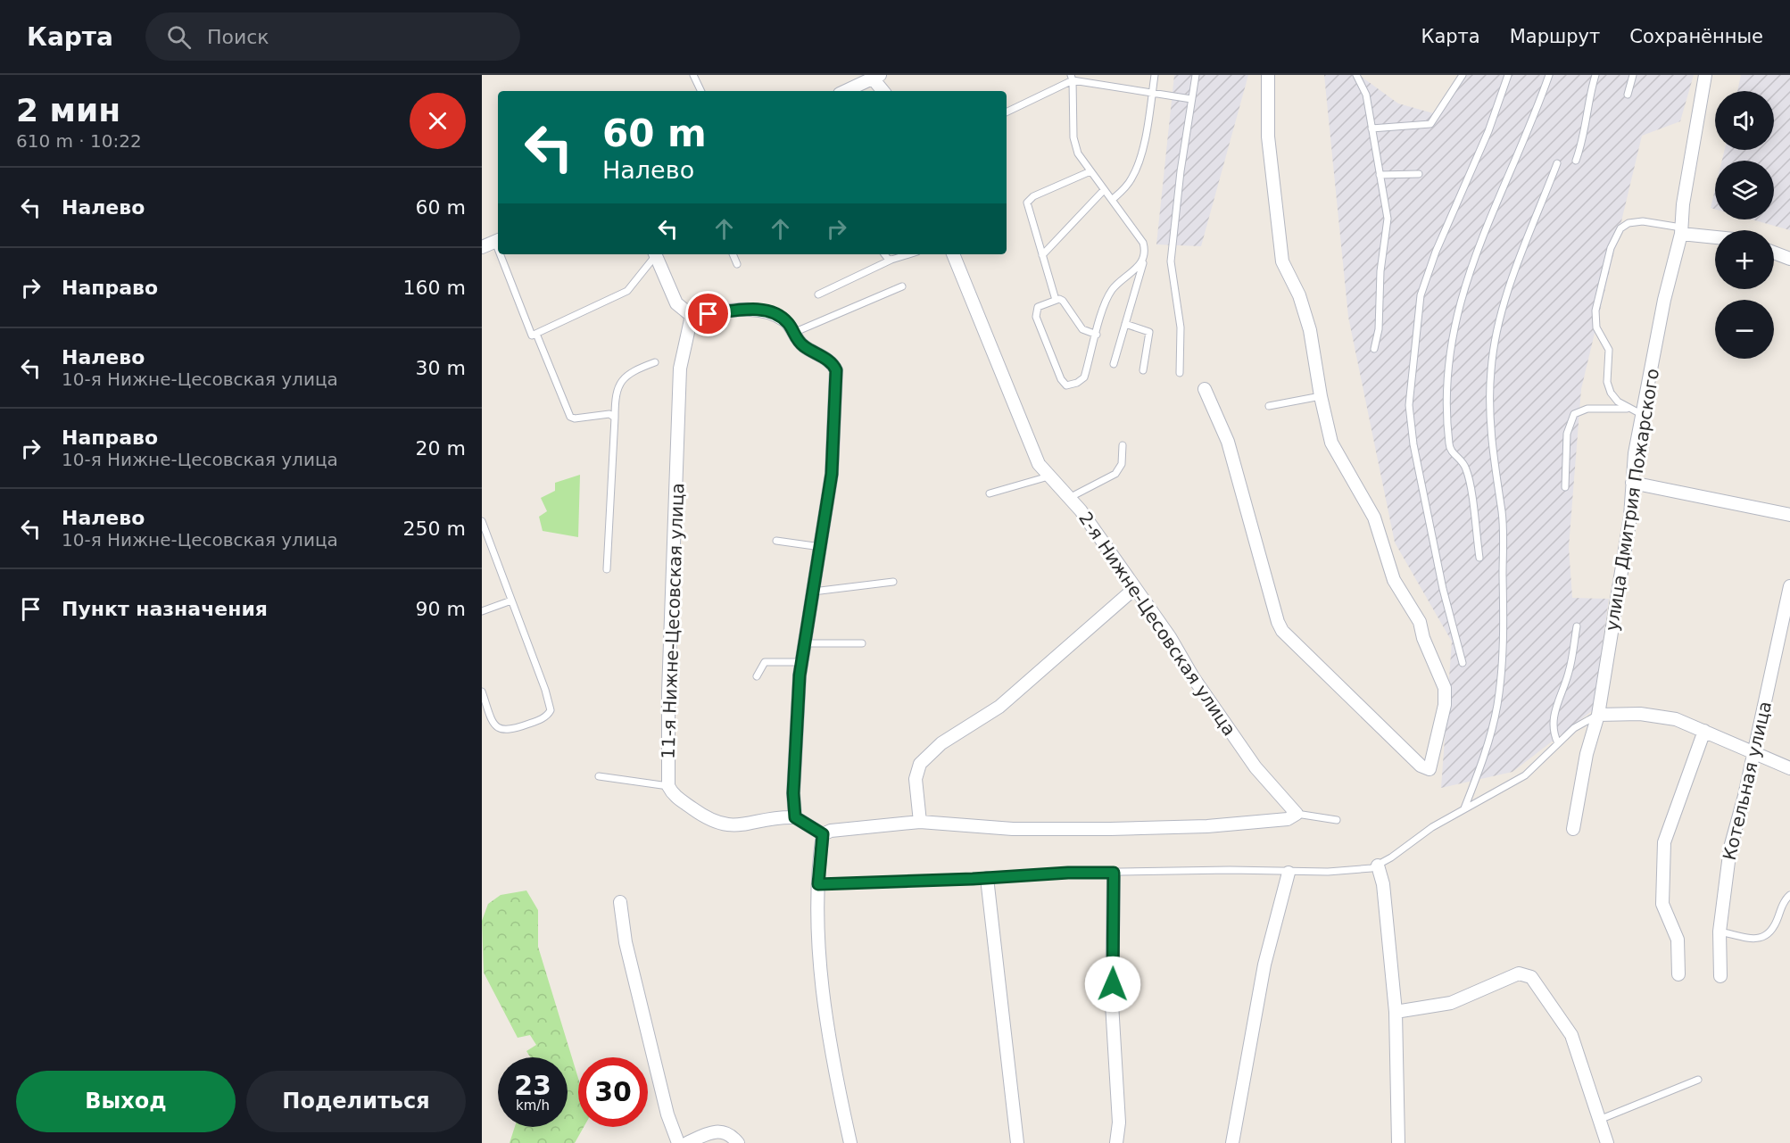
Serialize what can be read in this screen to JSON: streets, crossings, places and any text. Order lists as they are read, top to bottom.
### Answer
{
  "streets": {
    "street": [
      "улица Дмитрия Пожарского",
      "11-я Нижне-Цесовская улица",
      "2-я Нижне-Цесовская улица",
      "Котельная улица"
    ]
  },
  "page": {
    "header": "Карта",
    "search": "Поиск",
    "nav": ["Карта", "Маршрут", "Сохранённые"],
    "heading": ["2 мин", "610 m · 10:22"],
    "map_buttons": ["+", "−"],
    "turn": ["60 m", "Налево"],
    "list": [
      {
        "name": "Налево",
        "value": "60 m"
      },
      {
        "name": "Направо",
        "value": "160 m"
      },
      {
        "name": "Налево",
        "note": "10-я Нижне-Цесовская улица",
        "value": "30 m"
      },
      {
        "name": "Направо",
        "note": "10-я Нижне-Цесовская улица",
        "value": "20 m"
      },
      {
        "name": "Налево",
        "note": "10-я Нижне-Цесовская улица",
        "value": "250 m"
      },
      {
        "name": "Пункт назначения",
        "value": "90 m"
      }
    ],
    "speed": "23 km/h",
    "limit": "30",
    "buttons": ["Выход", "Поделиться"]
  }
}
